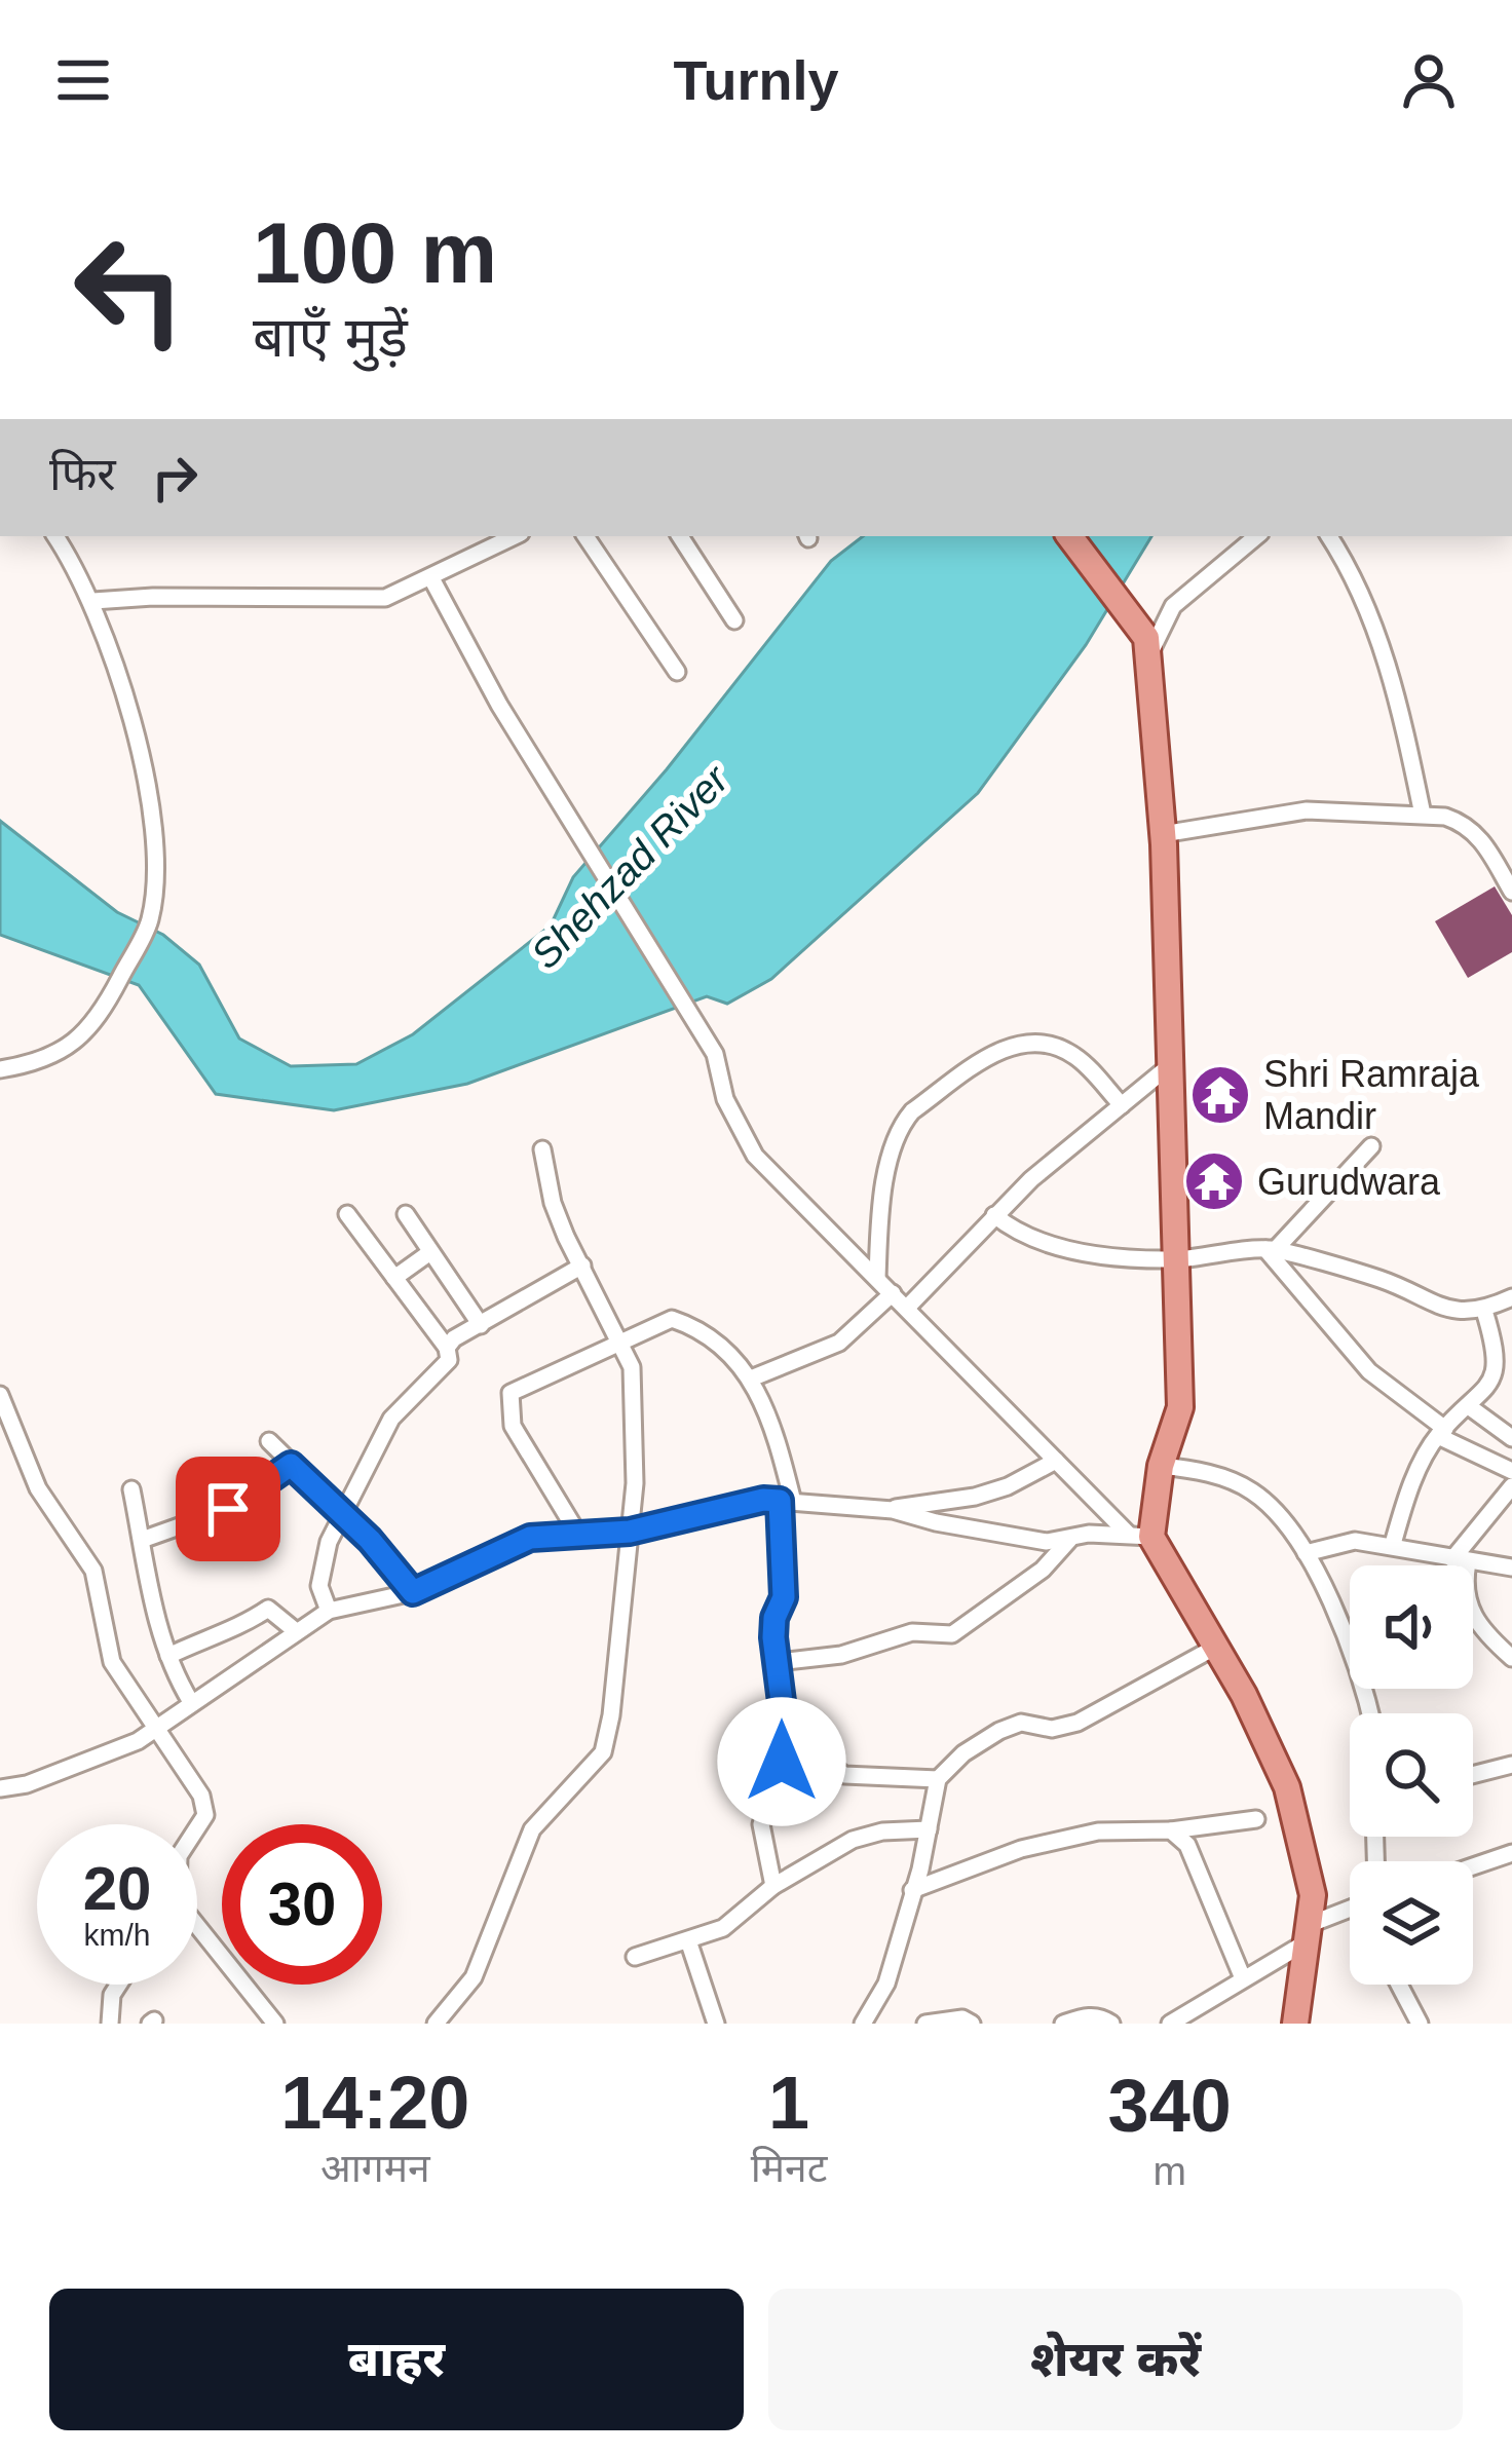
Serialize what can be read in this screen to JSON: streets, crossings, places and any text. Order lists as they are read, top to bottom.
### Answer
{
  "water": ["Shehzad River"],
  "places": {
    "temple": ["Shri Ramraja Mandir", "Gurudwara"]
  },
  "page": {
    "header": "Turnly",
    "turn": ["100 m", "बाएँ मुड़ें"],
    "then": "फिर",
    "speed": "20 km/h",
    "limit": "30",
    "eta": [
      "14:20",
      "आगमन",
      "1",
      "मिनट",
      "340",
      "m"
    ],
    "buttons": ["बाहर", "शेयर करें"]
  }
}
